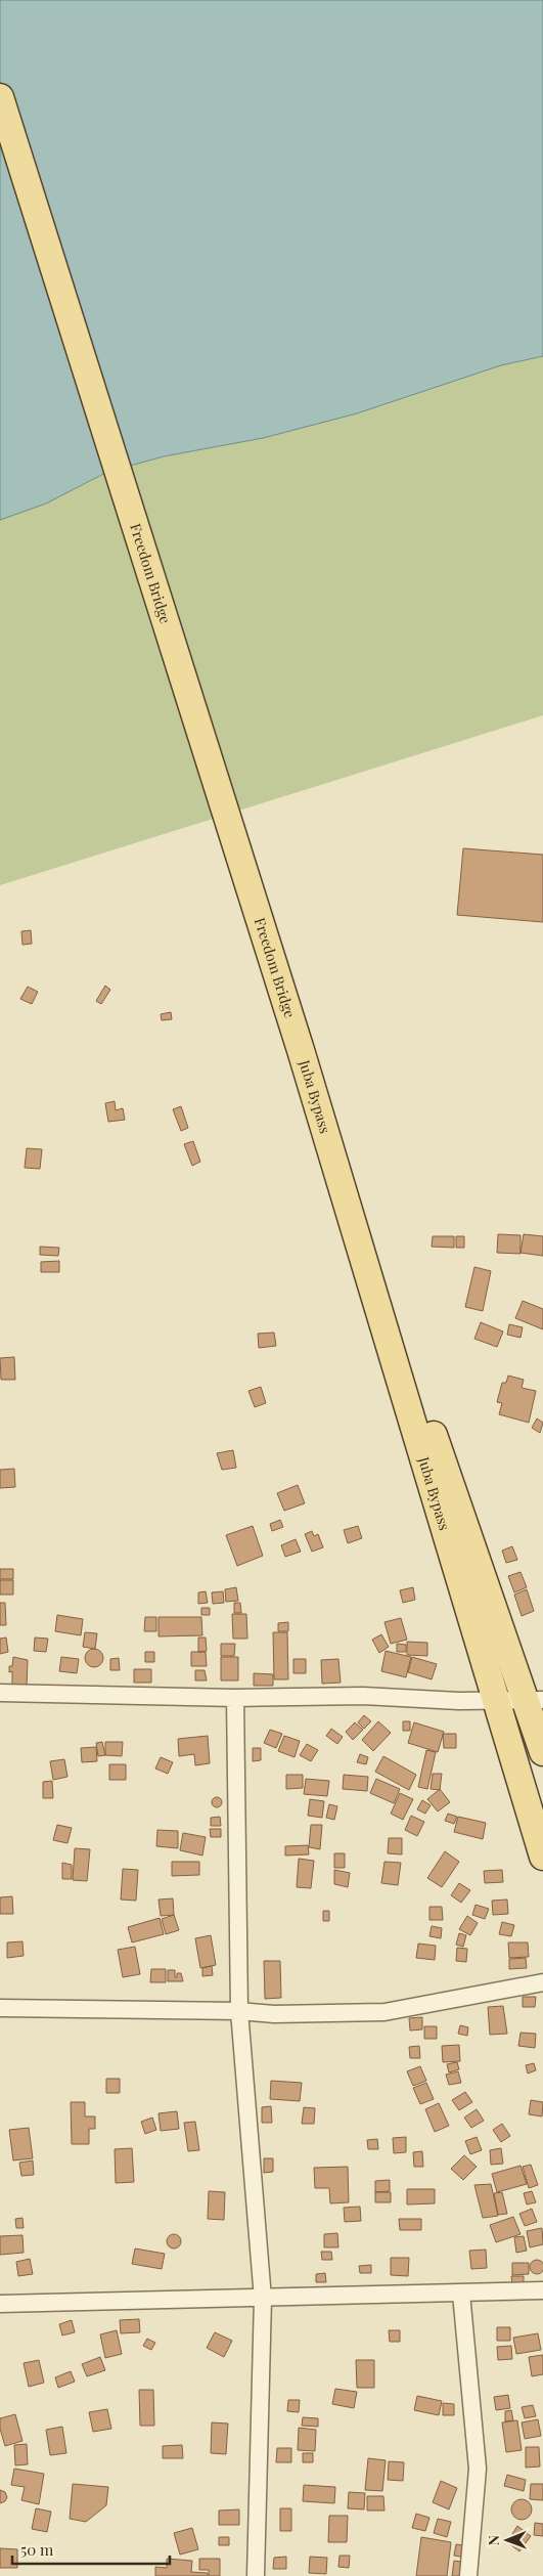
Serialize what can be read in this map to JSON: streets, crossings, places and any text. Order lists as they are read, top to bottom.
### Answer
{
  "streets": {
    "main road": ["Freedom Bridge", "Juba Bypass"]
  },
  "crossings": [
    ["Freedom Bridge", "Juba Bypass"]
  ],
  "scale_bar": "50 m",
  "north": "left"
}
